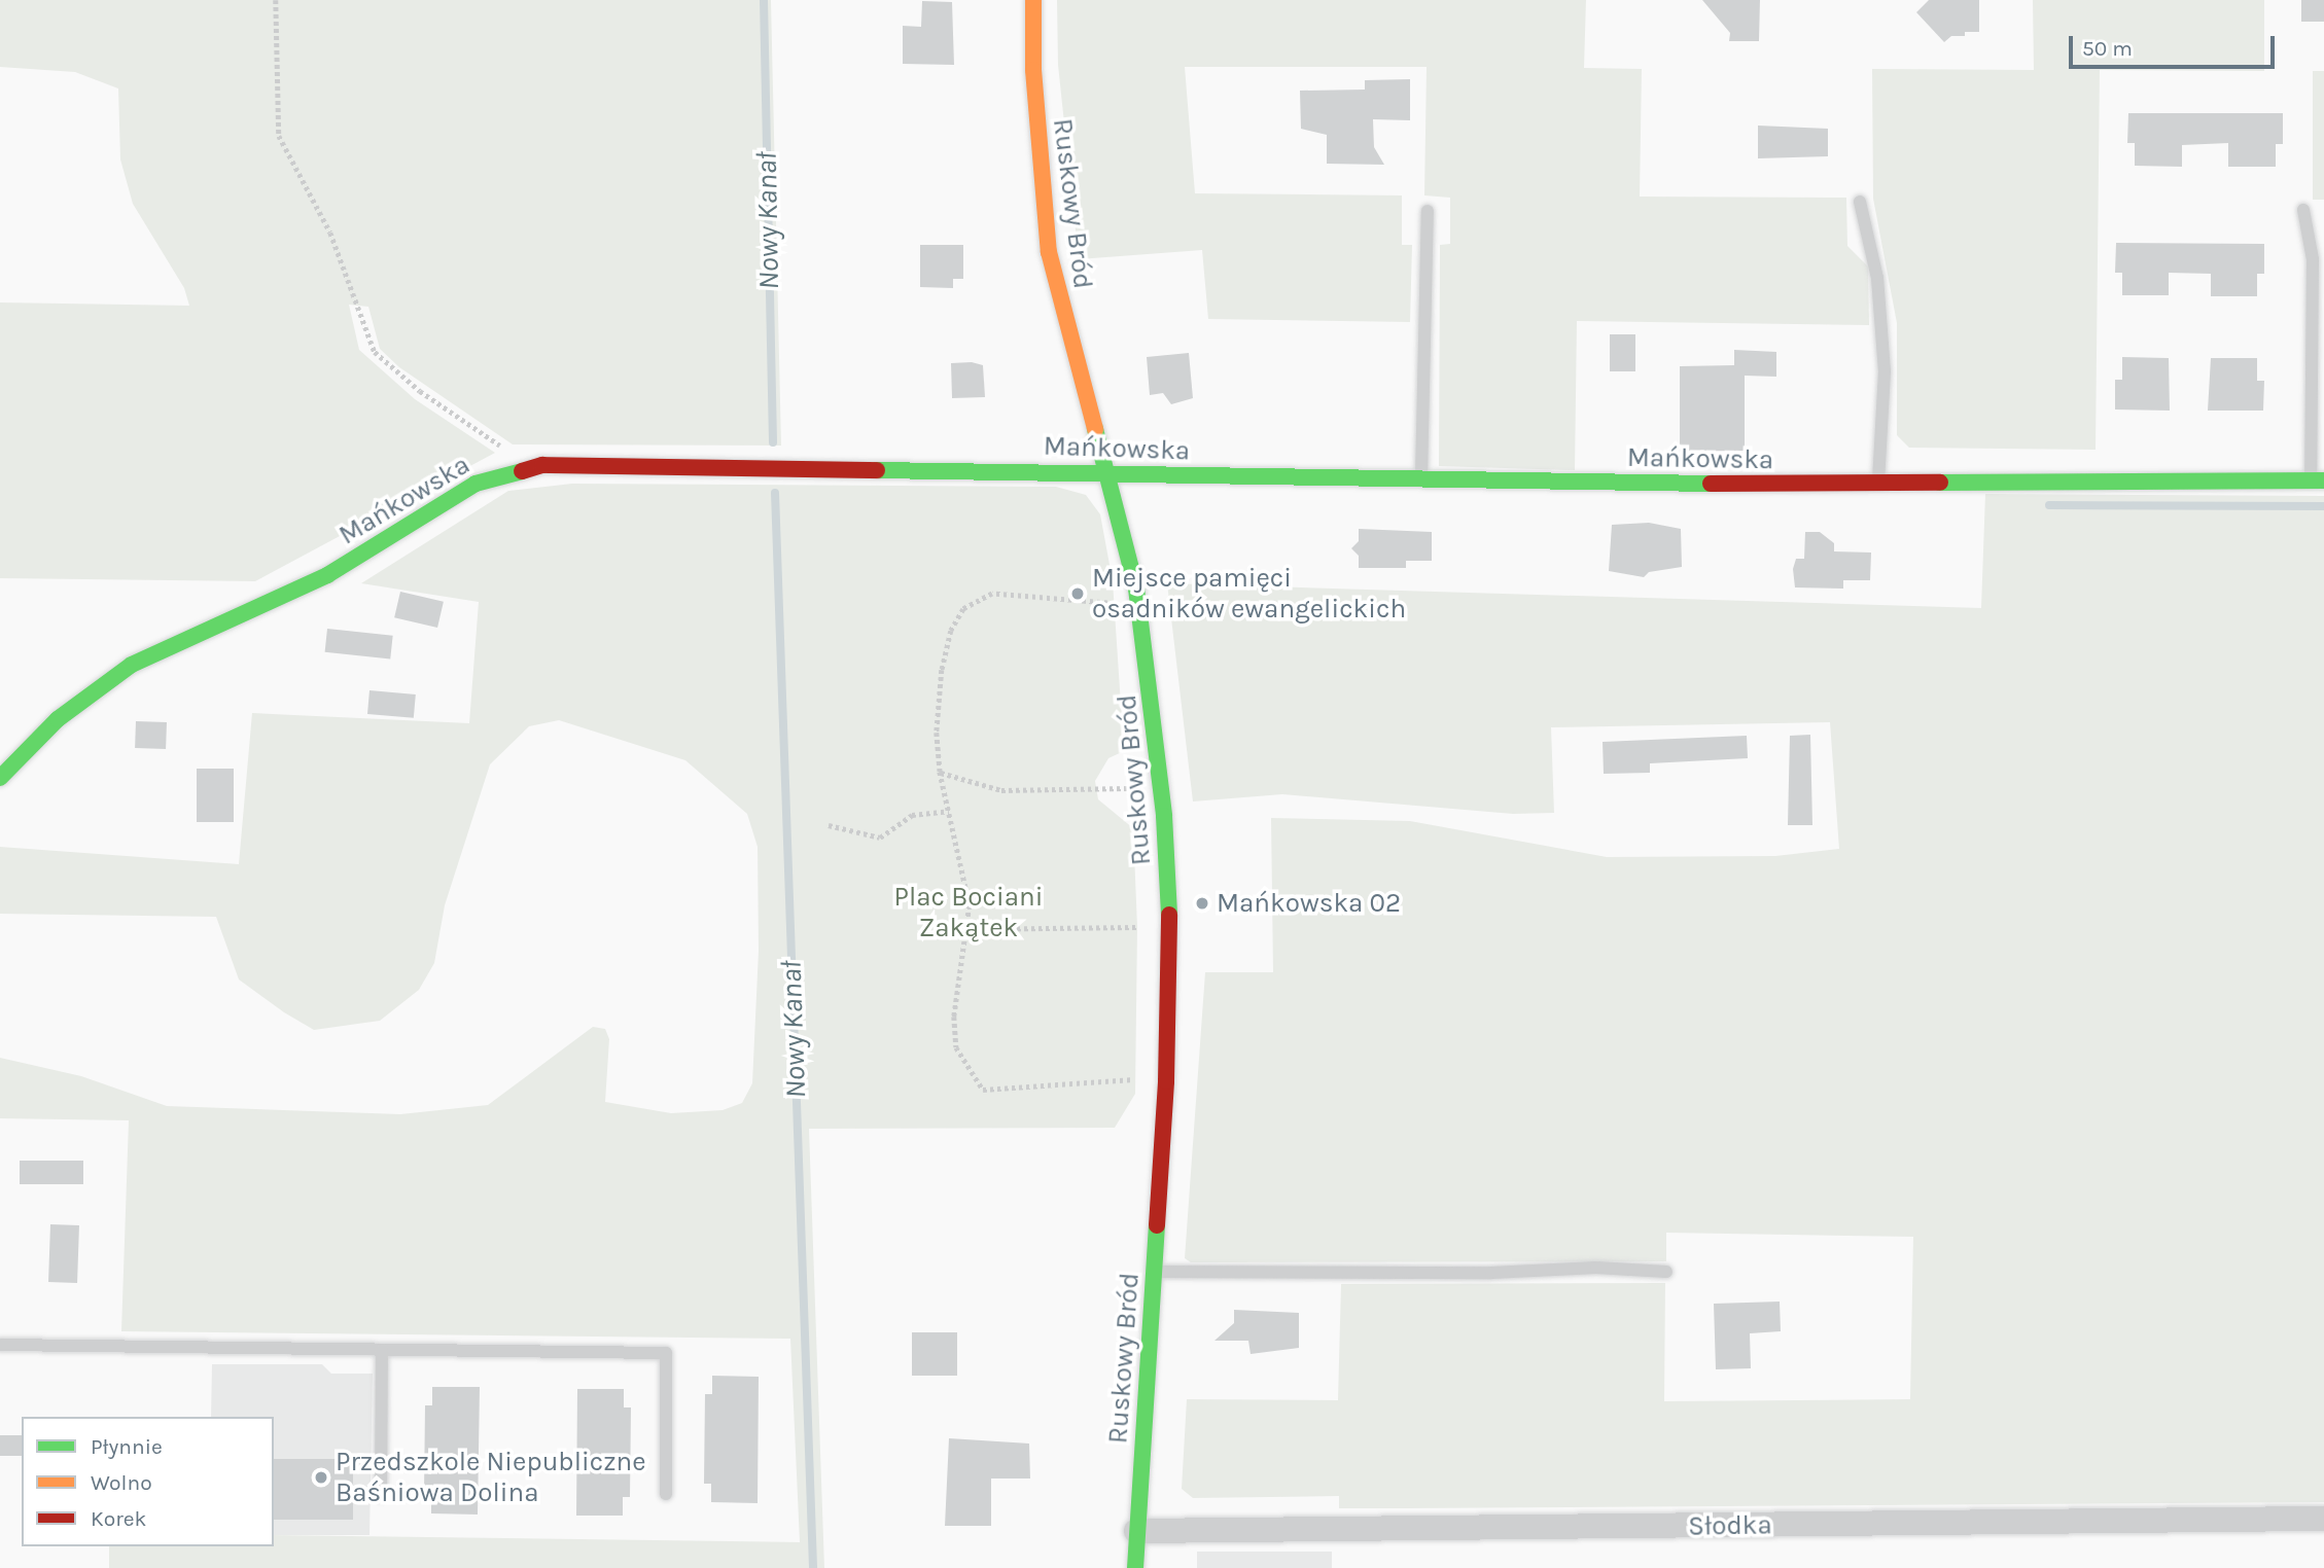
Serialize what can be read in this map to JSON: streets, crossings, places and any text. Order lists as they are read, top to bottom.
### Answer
{
  "streets": {
    "street": ["Ruskowy Bród", "Mańkowska", "Słodka"]
  },
  "crossings": [
    ["Ruskowy Bród", "Mańkowska"],
    ["Ruskowy Bród", "Słodka"]
  ],
  "water": ["Nowy Kanał"],
  "parks": ["Plac Bociani Zakątek"],
  "places": ["Miejsce pamięci osadników ewangelickich", "Mańkowska 02", "Przedszkole Niepubliczne Baśniowa Dolina"],
  "legend": ["Płynnie", "Wolno", "Korek"],
  "scale_bar": "50 m"
}
